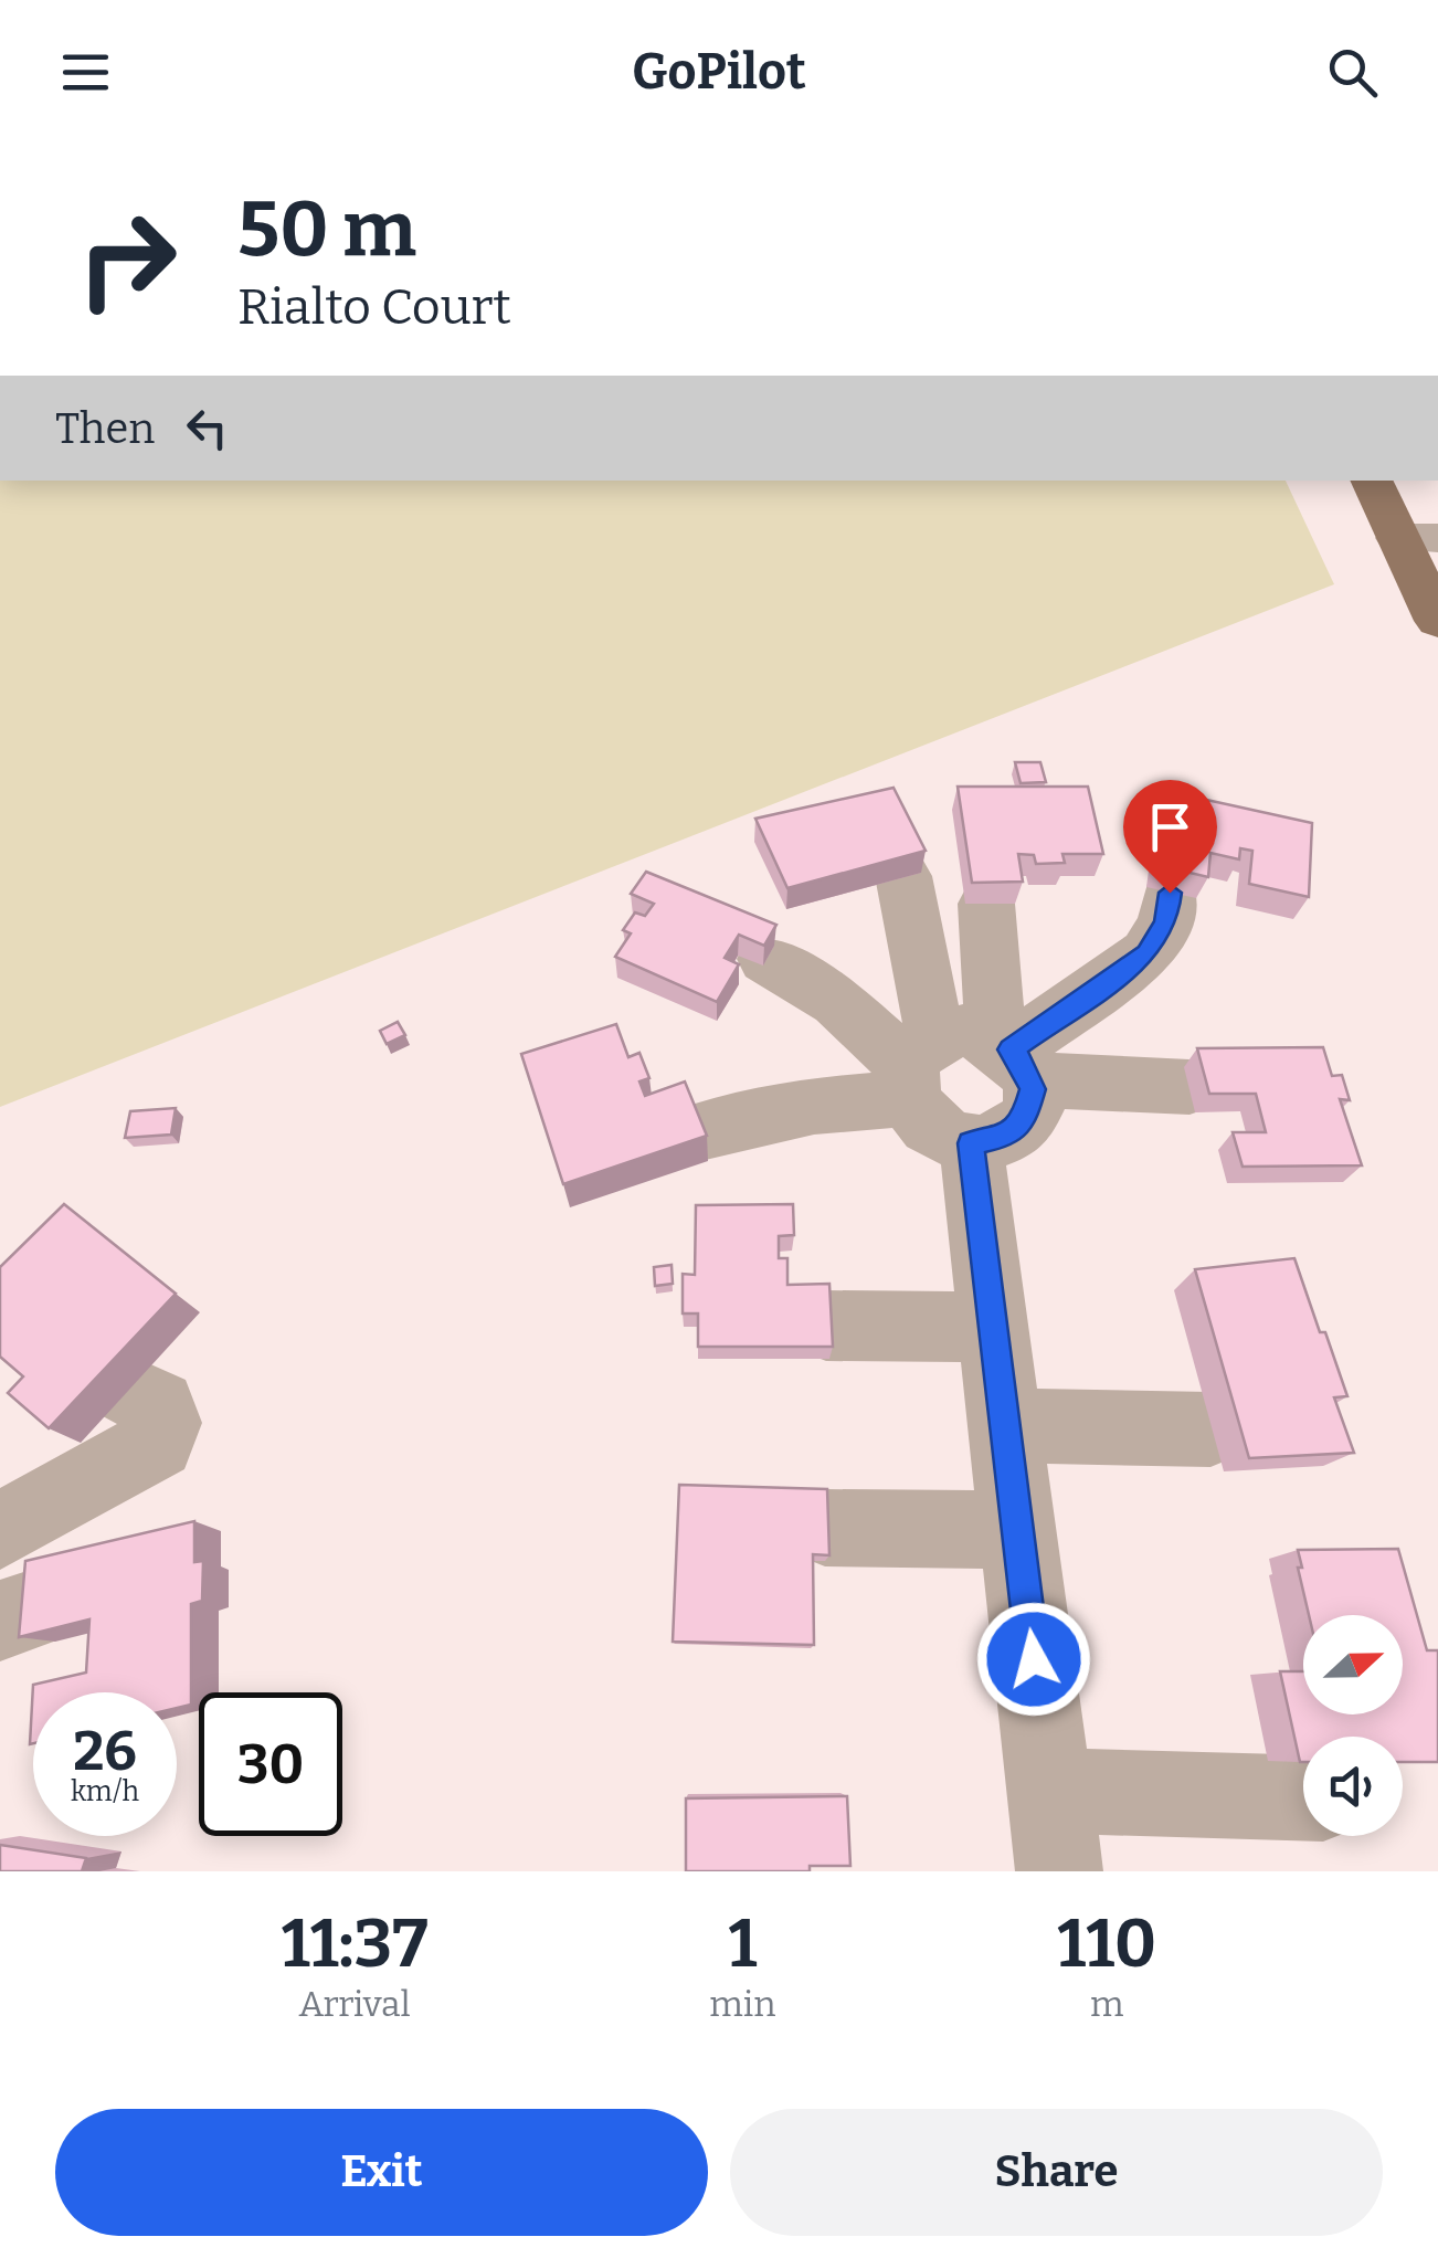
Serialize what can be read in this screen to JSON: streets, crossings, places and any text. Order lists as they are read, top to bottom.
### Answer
{
  "north": "right",
  "page": {
    "header": "GoPilot",
    "turn": ["50 m", "Rialto Court"],
    "then": "Then",
    "speed": "26 km/h",
    "limit": "30",
    "eta": [
      "11:37",
      "Arrival",
      "1",
      "min",
      "110",
      "m"
    ],
    "buttons": ["Exit", "Share"]
  }
}
